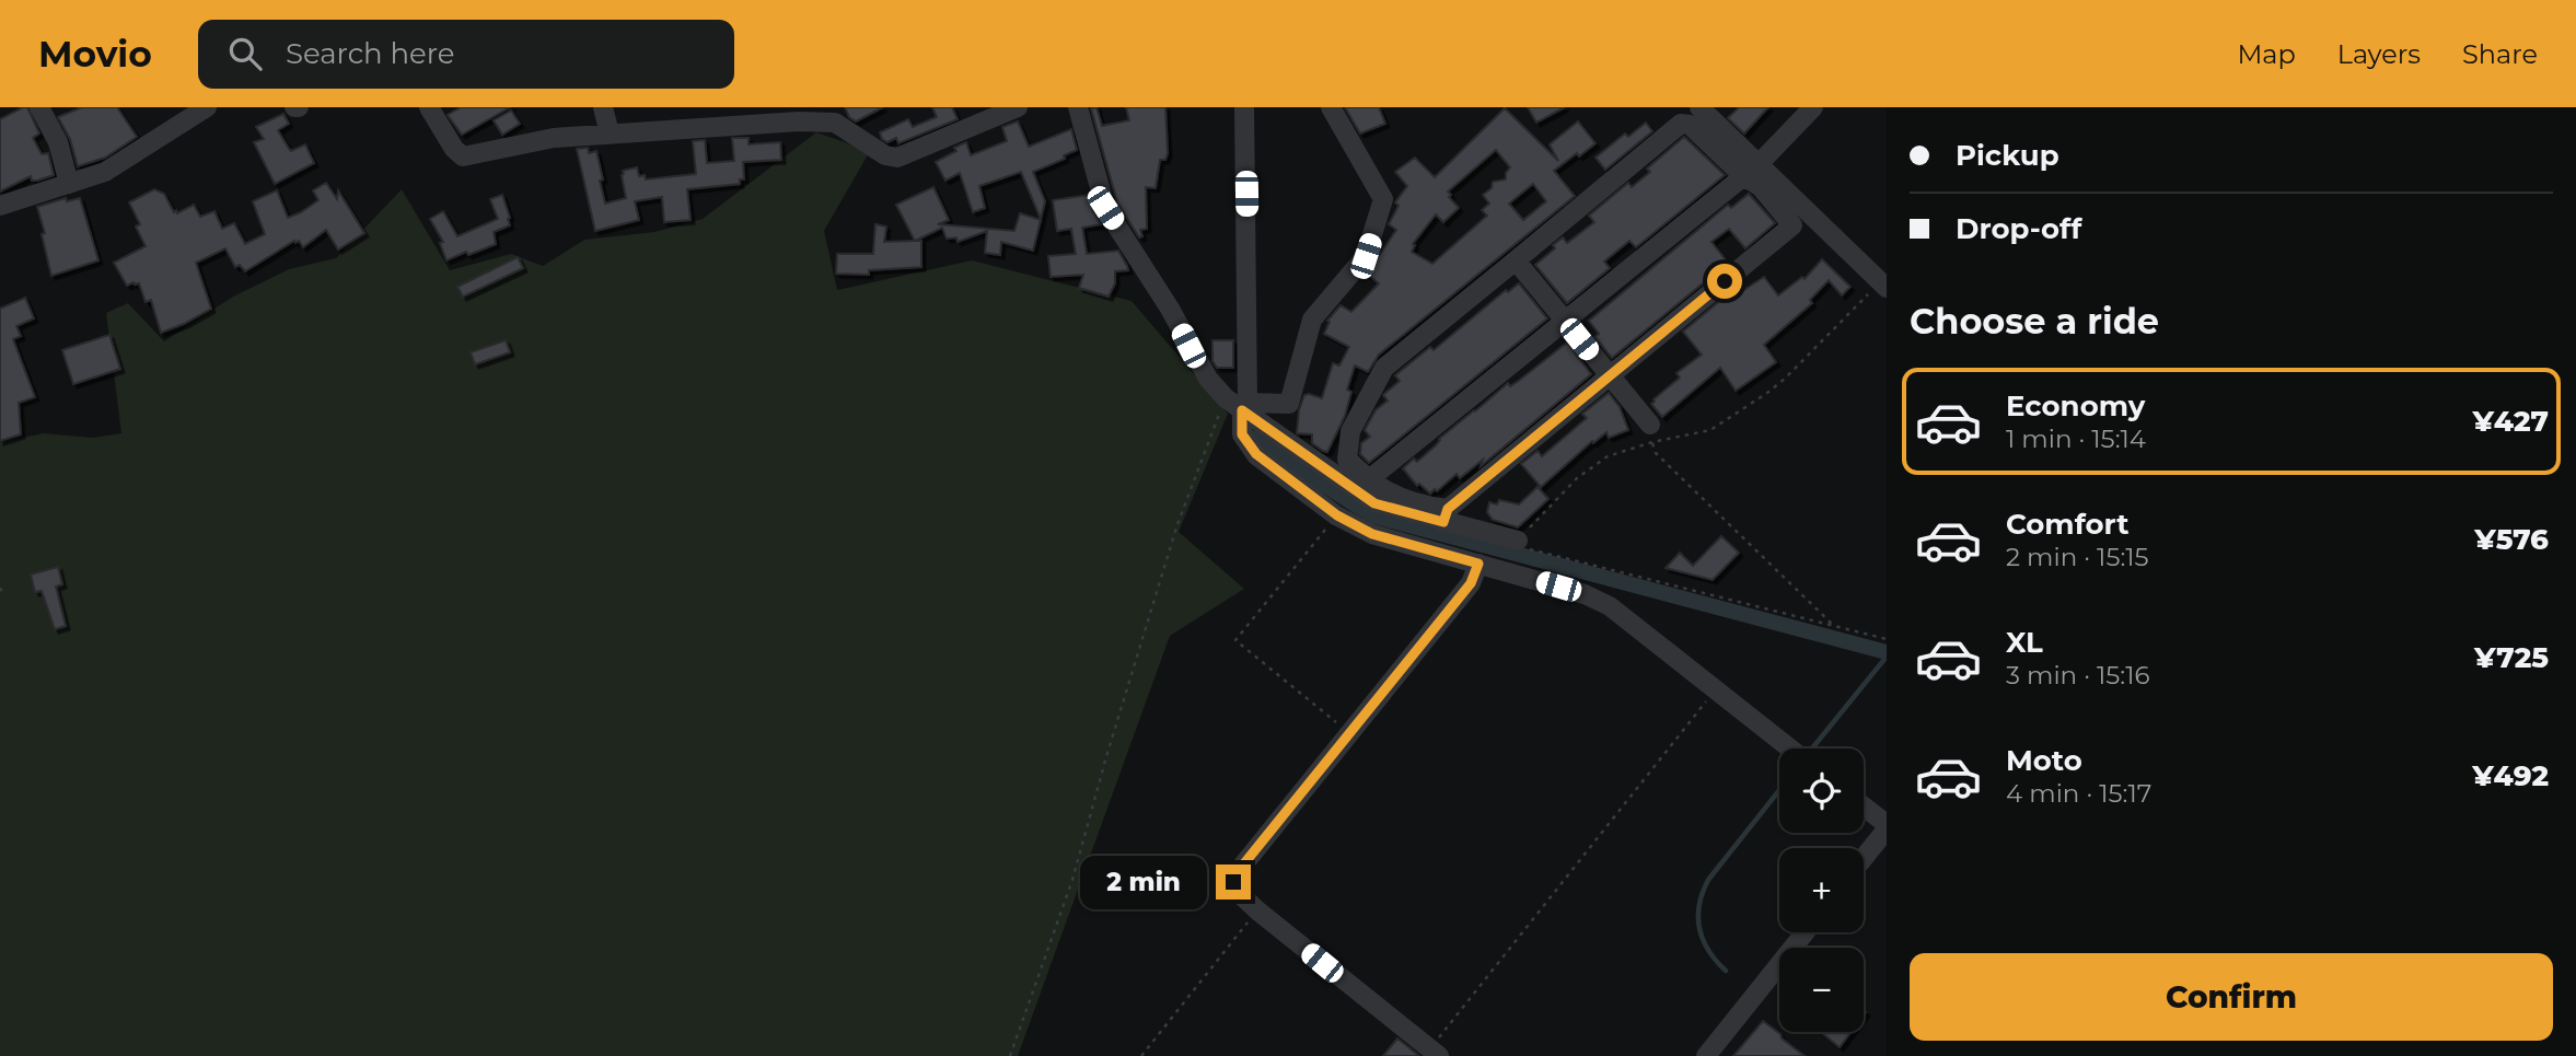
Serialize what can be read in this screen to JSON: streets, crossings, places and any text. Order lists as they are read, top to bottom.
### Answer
{
  "page": {
    "header": "Movio",
    "search": "Search here",
    "nav": ["Map", "Layers", "Share"],
    "banner": ["Pickup", "Drop-off"],
    "heading": "Choose a ride",
    "list": [
      {
        "name": "Economy",
        "note": "1 min · 15:14",
        "value": "¥427"
      },
      {
        "name": "Comfort",
        "note": "2 min · 15:15",
        "value": "¥576"
      },
      {
        "name": "XL",
        "note": "3 min · 15:16",
        "value": "¥725"
      },
      {
        "name": "Moto",
        "note": "4 min · 15:17",
        "value": "¥492"
      }
    ],
    "map_buttons": ["+", "−"],
    "bubble": "2 min",
    "buttons": "Confirm"
  }
}
